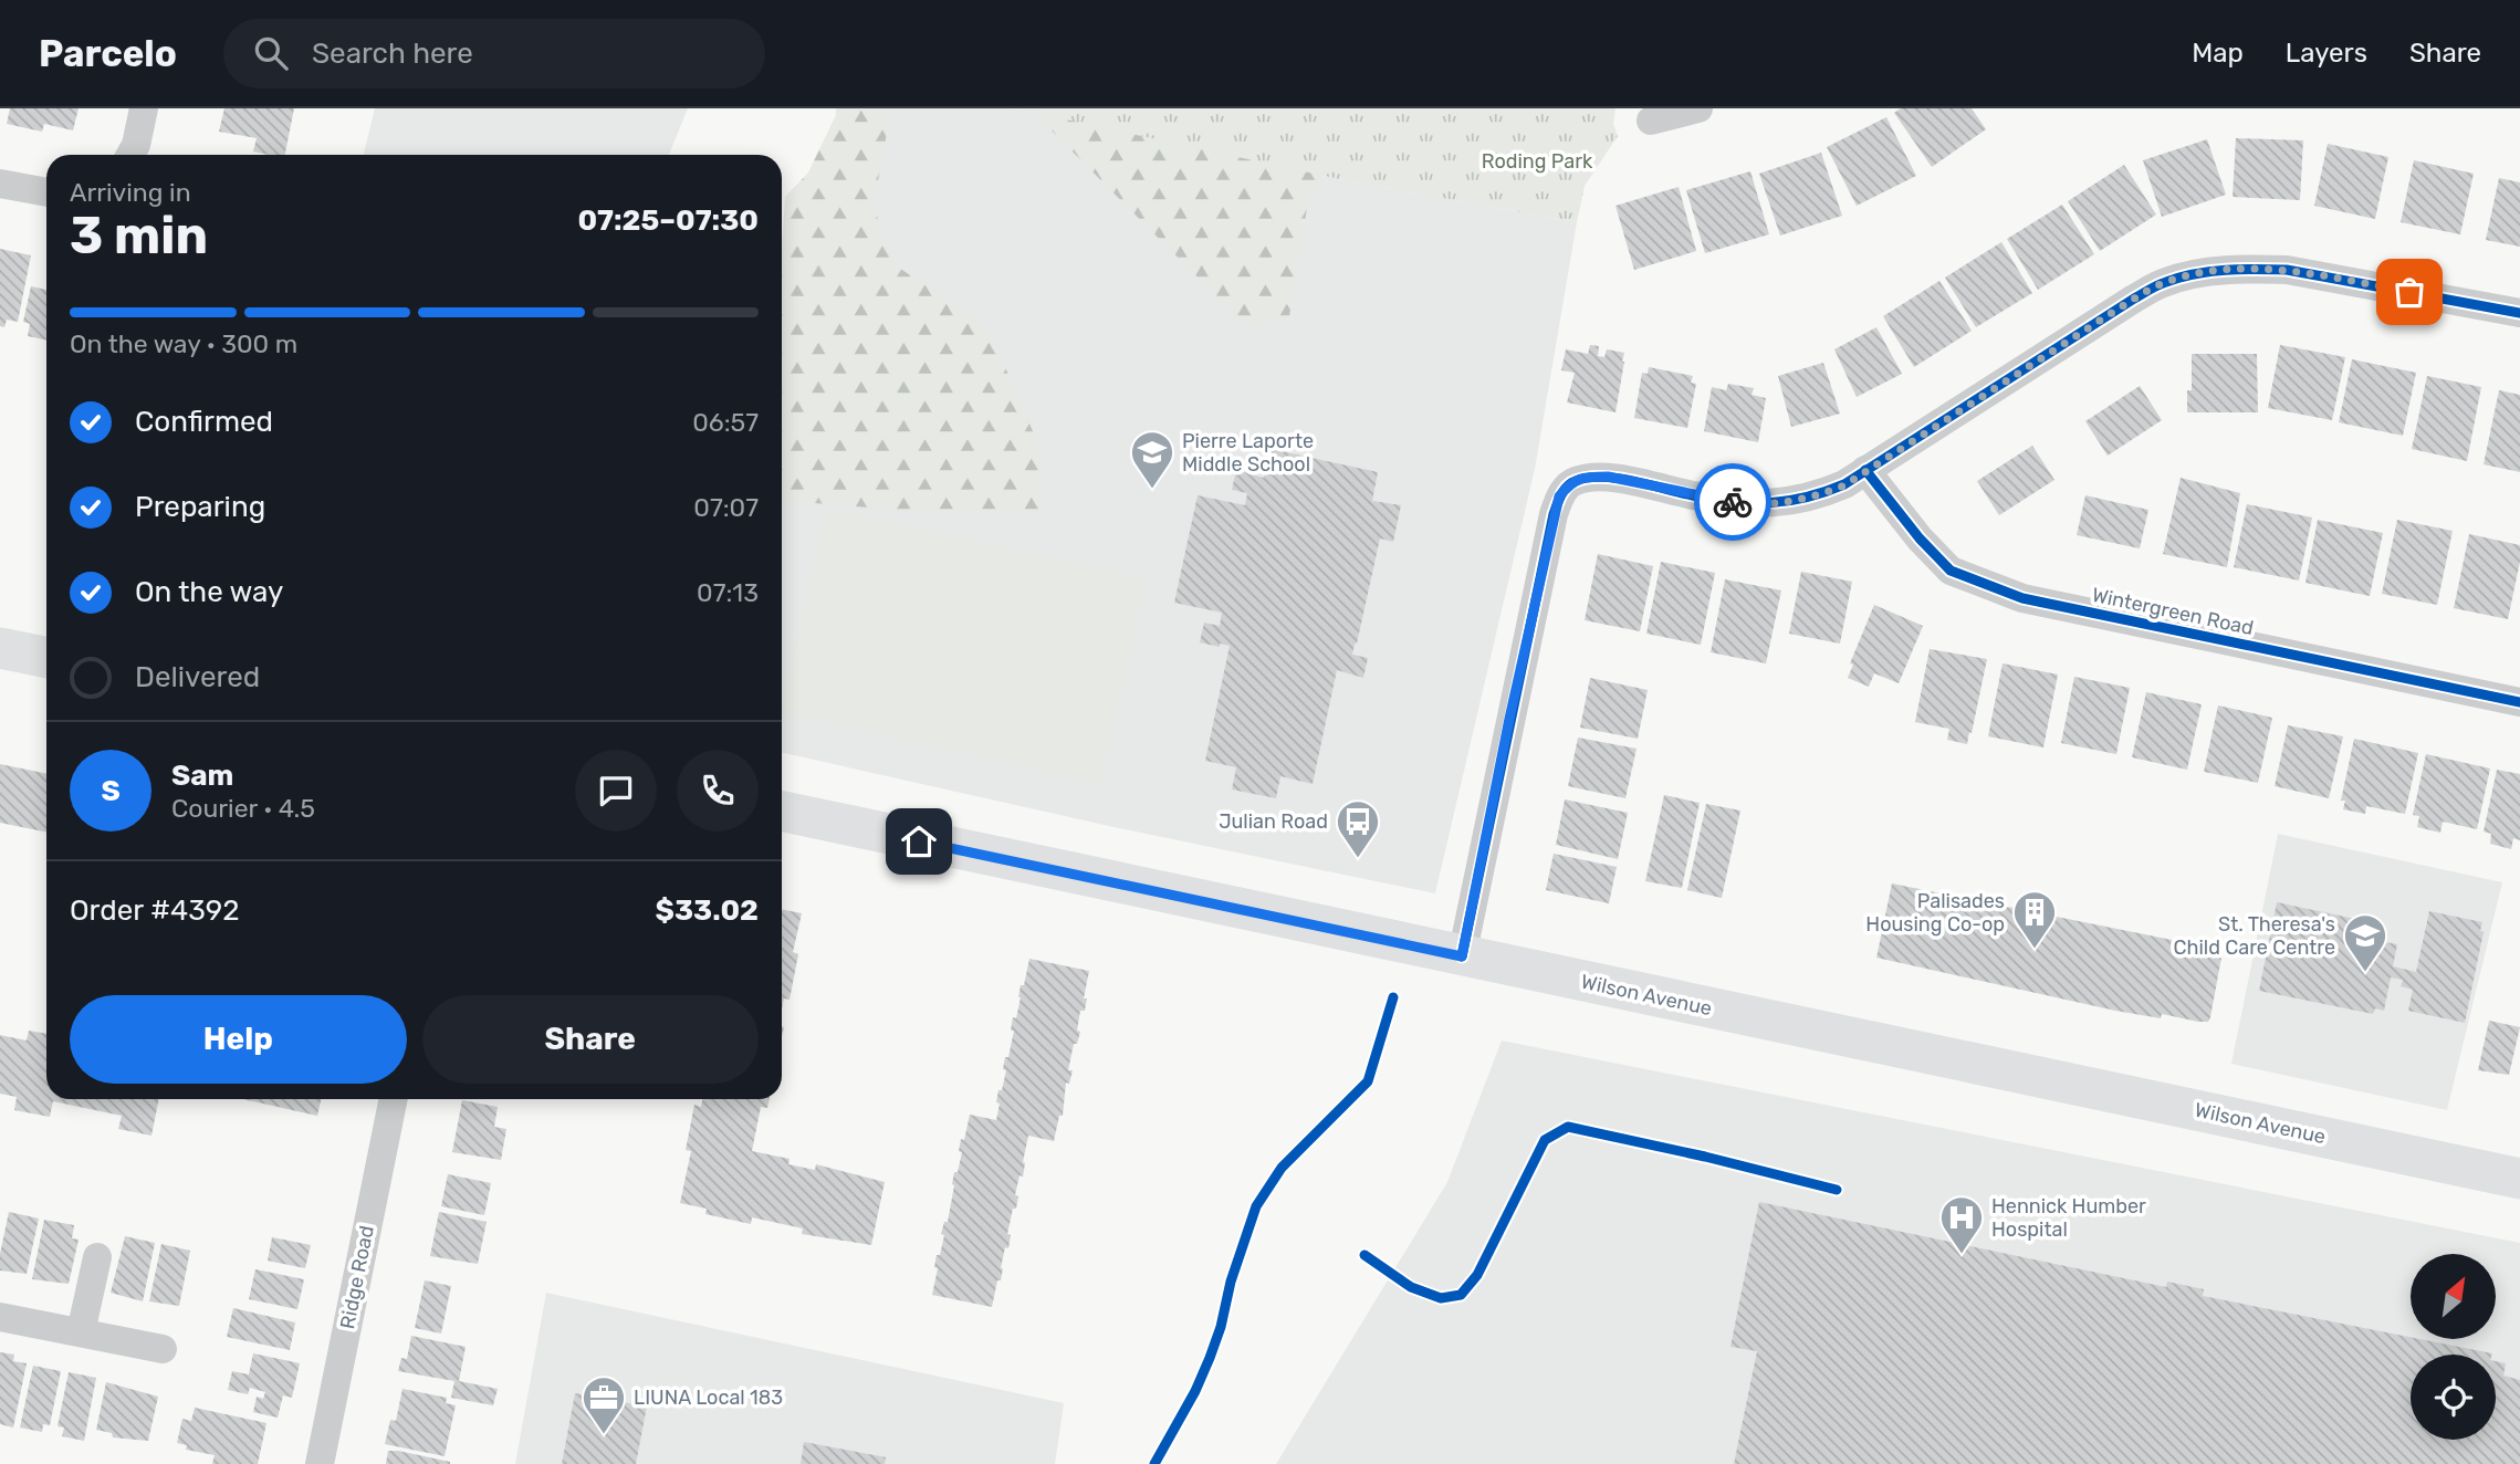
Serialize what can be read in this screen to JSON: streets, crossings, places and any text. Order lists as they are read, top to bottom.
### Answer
{
  "streets": {
    "main road": ["Wilson Avenue"],
    "street": ["Wintergreen Road", "Ridge Road"]
  },
  "parks": ["Roding Park"],
  "places": {
    "school or university": ["Pierre Laporte Middle School", "St. Theresa's Child Care Centre"],
    "bus stop": ["Julian Road"],
    "building": ["Palisades Housing Co-op"],
    "hospital": ["Hennick Humber Hospital"],
    "office": ["LIUNA Local 183"]
  },
  "north": "top right",
  "page": {
    "header": "Parcelo",
    "search": "Search here",
    "nav": ["Map", "Layers", "Share"],
    "heading": ["3 min", "Arriving in", "07:25–07:30"],
    "panel": [
      "Sam",
      "Courier · 4.5",
      "Order #4392",
      "$33.02"
    ],
    "bar": "On the way · 300 m",
    "list": [
      ["Confirmed", "06:57"],
      ["Preparing", "07:07"],
      ["On the way", "07:13"],
      "Delivered"
    ],
    "round": "S",
    "buttons": ["Help", "Share"]
  }
}
